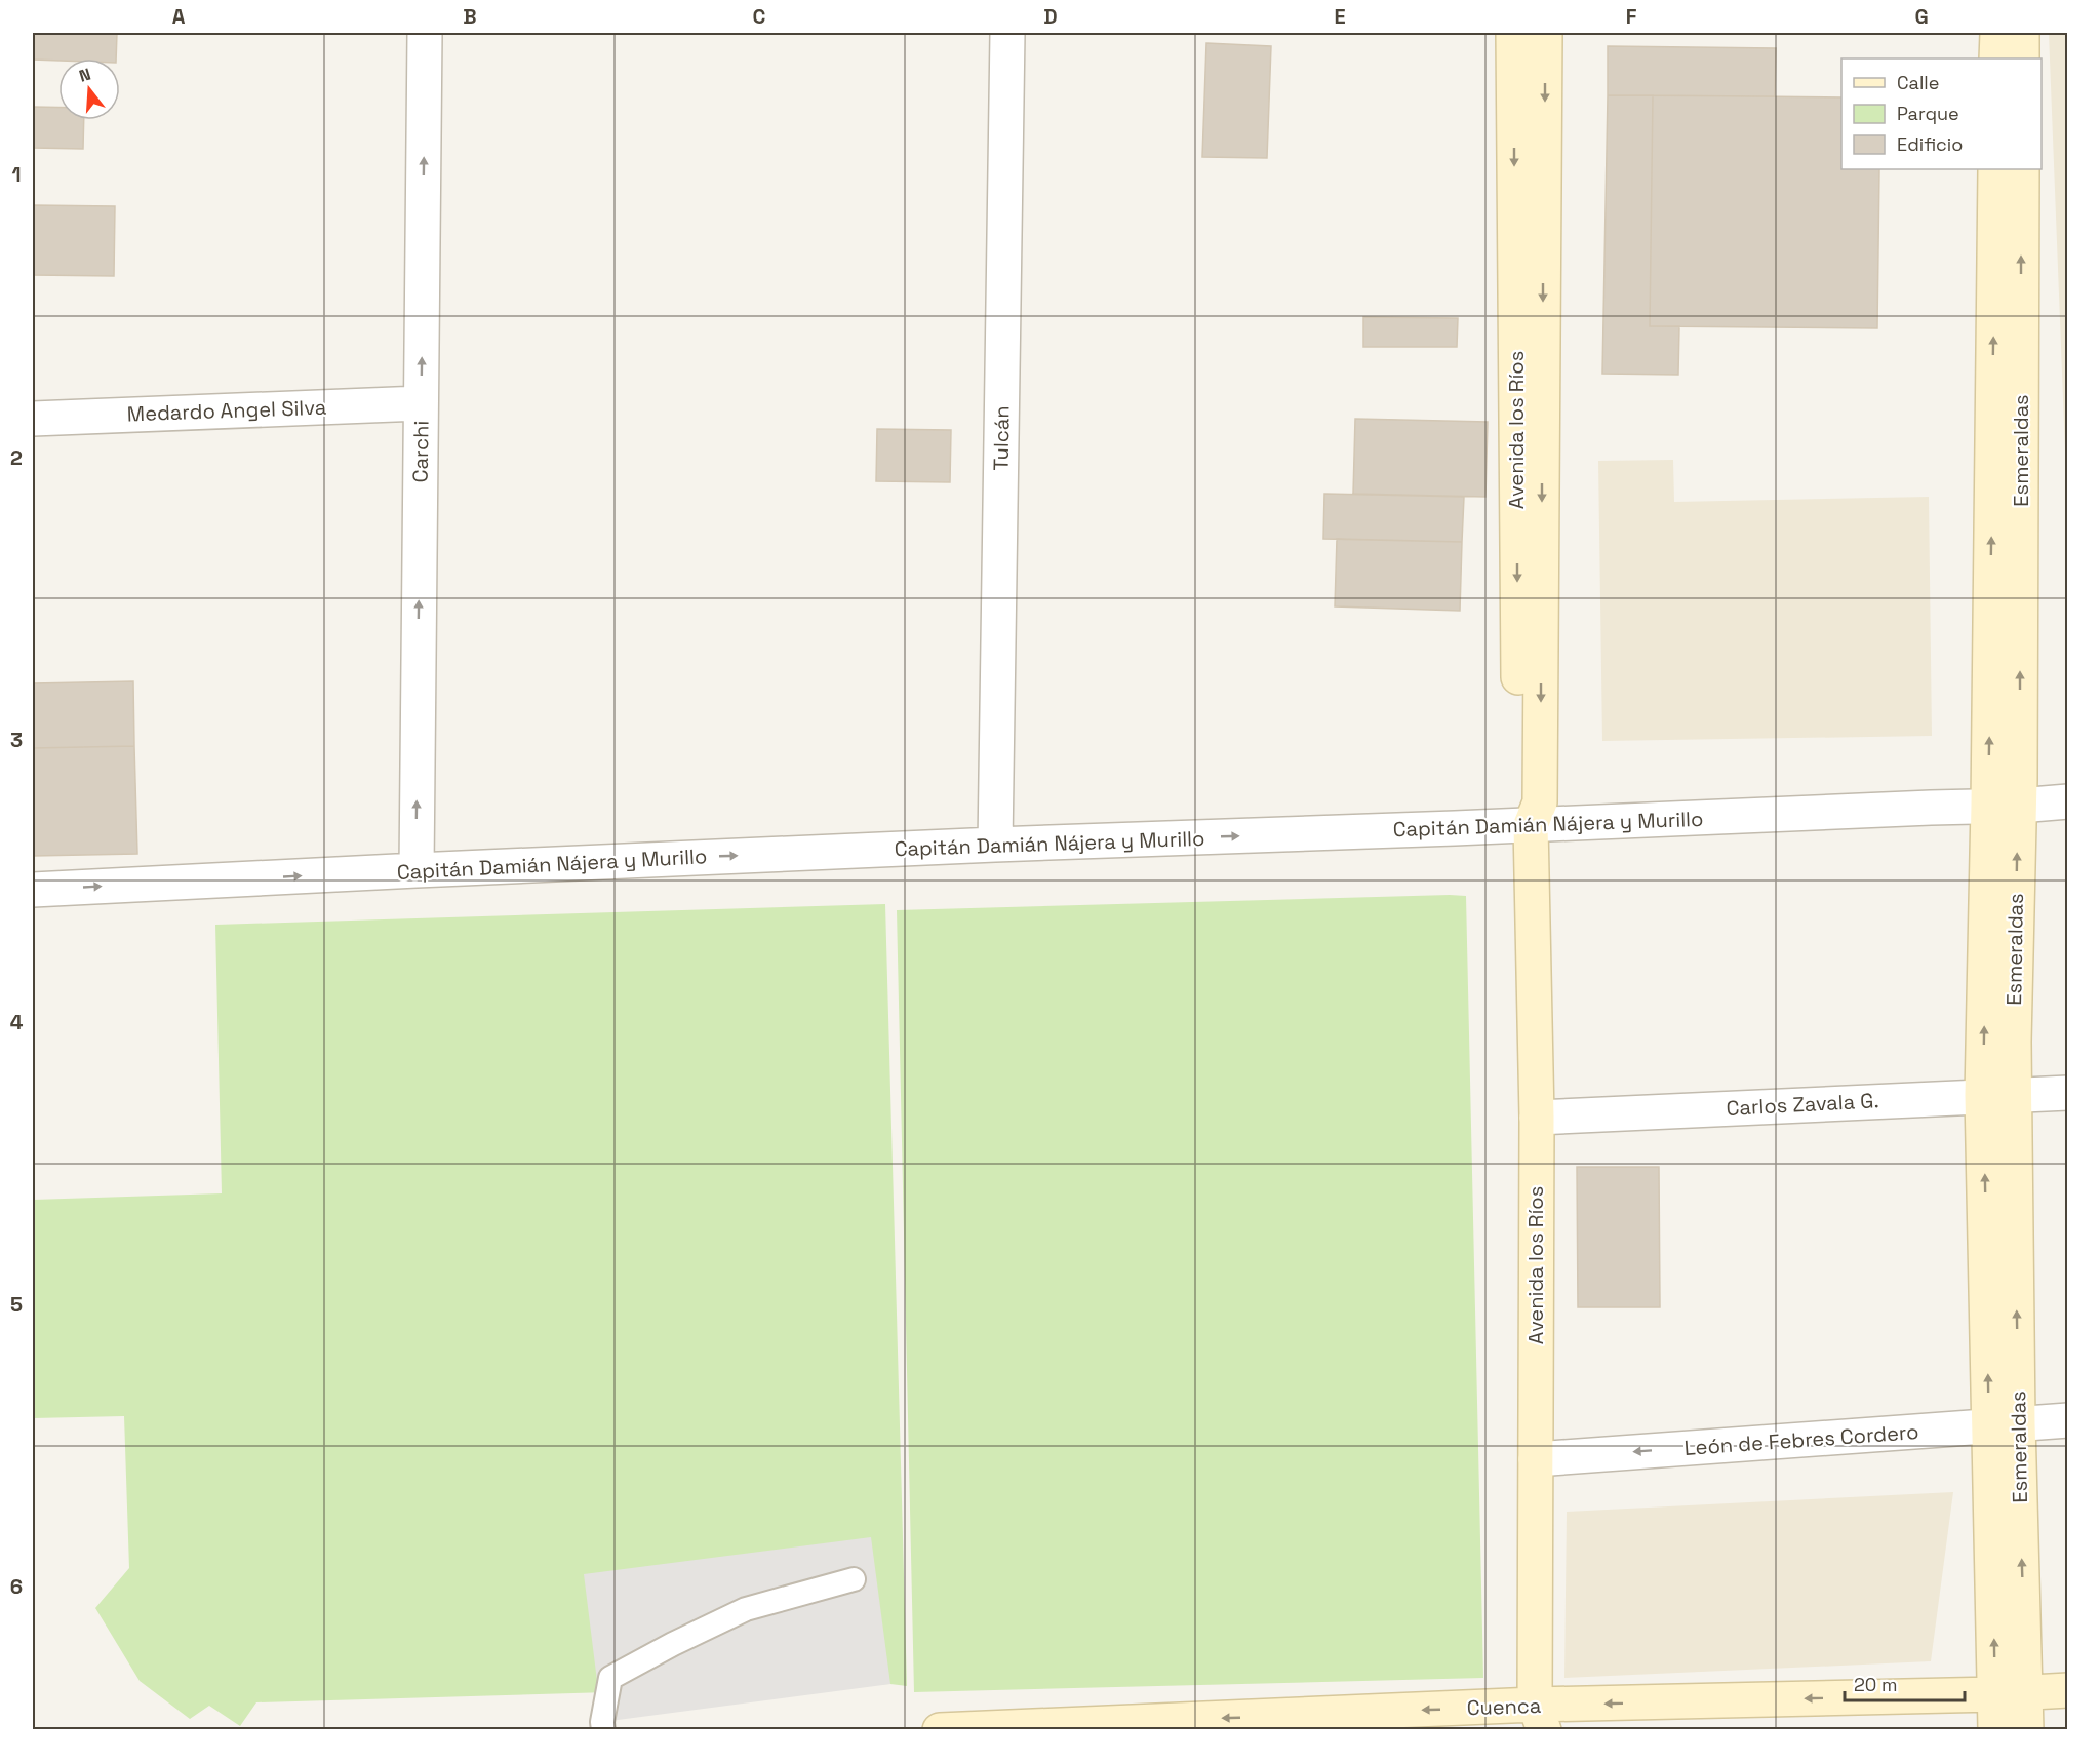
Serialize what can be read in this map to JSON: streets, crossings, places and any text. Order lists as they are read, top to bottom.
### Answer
{
  "streets": {
    "main road": ["Avenida los Ríos", "Esmeraldas", "Cuenca"],
    "street": [
      "Medardo Angel Silva",
      "Tulcán",
      "Carchi",
      "Capitán Damián Nájera y Murillo",
      "Carlos Zavala G.",
      "León de Febres Cordero"
    ]
  },
  "crossings": [
    ["Medardo Angel Silva", "Carchi"],
    ["Avenida los Ríos", "Capitán Damián Nájera y Murillo"],
    ["Avenida los Ríos", "Carlos Zavala G."],
    ["Avenida los Ríos", "León de Febres Cordero"],
    ["Avenida los Ríos", "Cuenca"],
    ["Tulcán", "Capitán Damián Nájera y Murillo"],
    ["Esmeraldas", "Capitán Damián Nájera y Murillo"],
    ["Esmeraldas", "Carlos Zavala G."],
    ["Esmeraldas", "León de Febres Cordero"],
    ["Esmeraldas", "Cuenca"],
    ["Carchi", "Capitán Damián Nájera y Murillo"]
  ],
  "one_way": [
    "Avenida los Ríos",
    "Esmeraldas",
    "Carchi",
    "Capitán Damián Nájera y Murillo",
    "León de Febres Cordero",
    "Cuenca"
  ],
  "legend": ["Calle", "Parque", "Edificio"],
  "scale_bar": "20 m",
  "north": "top",
  "grid": {
    "columns": [
      "A",
      "B",
      "C",
      "D",
      "E",
      "F",
      "G"
    ],
    "rows": [
      "1",
      "2",
      "3",
      "4",
      "5",
      "6"
    ]
  }
}
